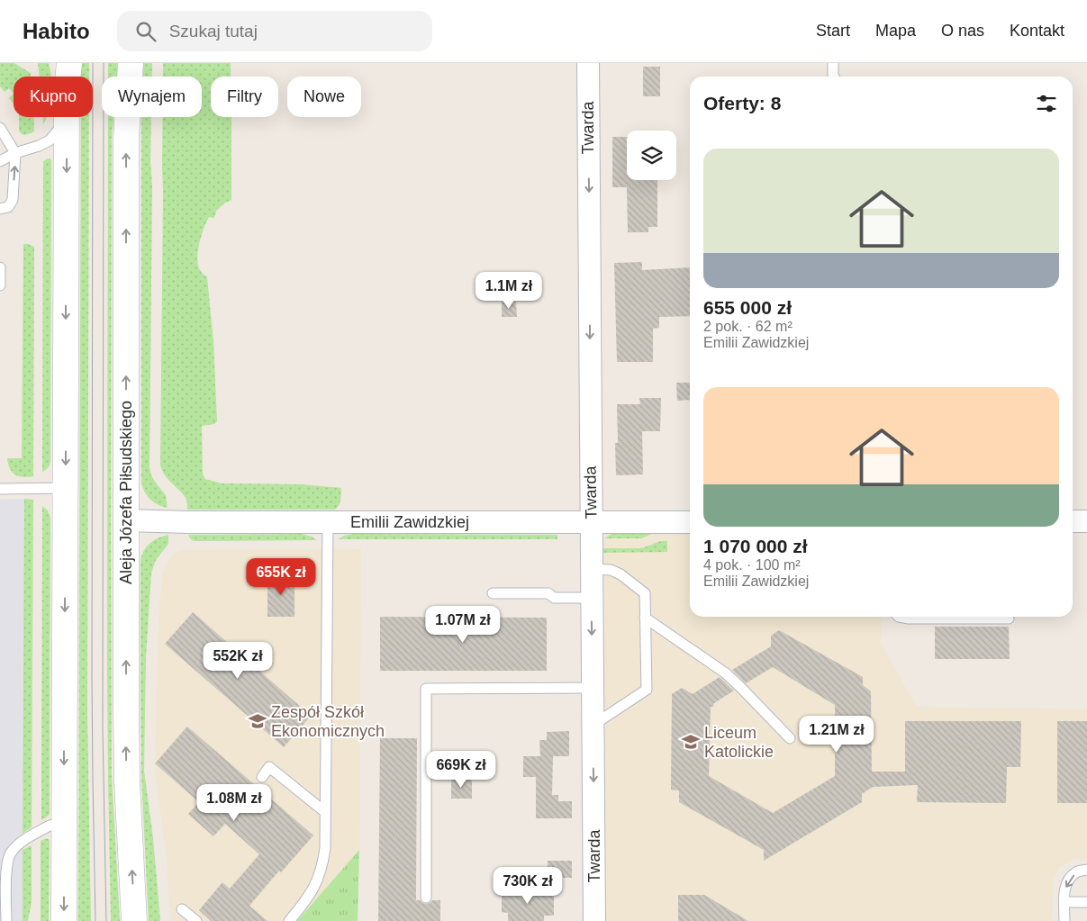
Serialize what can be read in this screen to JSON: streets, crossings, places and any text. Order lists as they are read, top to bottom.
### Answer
{
  "streets": {
    "street": ["Twarda", "Aleja Józefa Piłsudskiego", "Emilii Zawidzkiej"]
  },
  "crossings": [
    ["Twarda", "Emilii Zawidzkiej"],
    ["Aleja Józefa Piłsudskiego", "Emilii Zawidzkiej"]
  ],
  "one_way": ["Twarda"],
  "places": {
    "school or university": ["Zespół Szkół Ekonomicznych", "Liceum Katolickie"]
  },
  "page": {
    "header": "Habito",
    "search": "Szukaj tutaj",
    "nav": [
      "Start",
      "Mapa",
      "O nas",
      "Kontakt"
    ],
    "chip": [
      "Kupno",
      "Wynajem",
      "Filtry",
      "Nowe"
    ],
    "heading": "Oferty: 8",
    "list": [
      {
        "name": "655 000 zł",
        "note": "2 pok. · 62 m² · Emilii Zawidzkiej"
      },
      {
        "name": "1 070 000 zł",
        "note": "4 pok. · 100 m² · Emilii Zawidzkiej"
      }
    ],
    "price": [
      "1.1M zł",
      "655K zł",
      "1.07M zł",
      "552K zł",
      "1.21M zł",
      "669K zł",
      "1.08M zł",
      "730K zł"
    ]
  }
}
